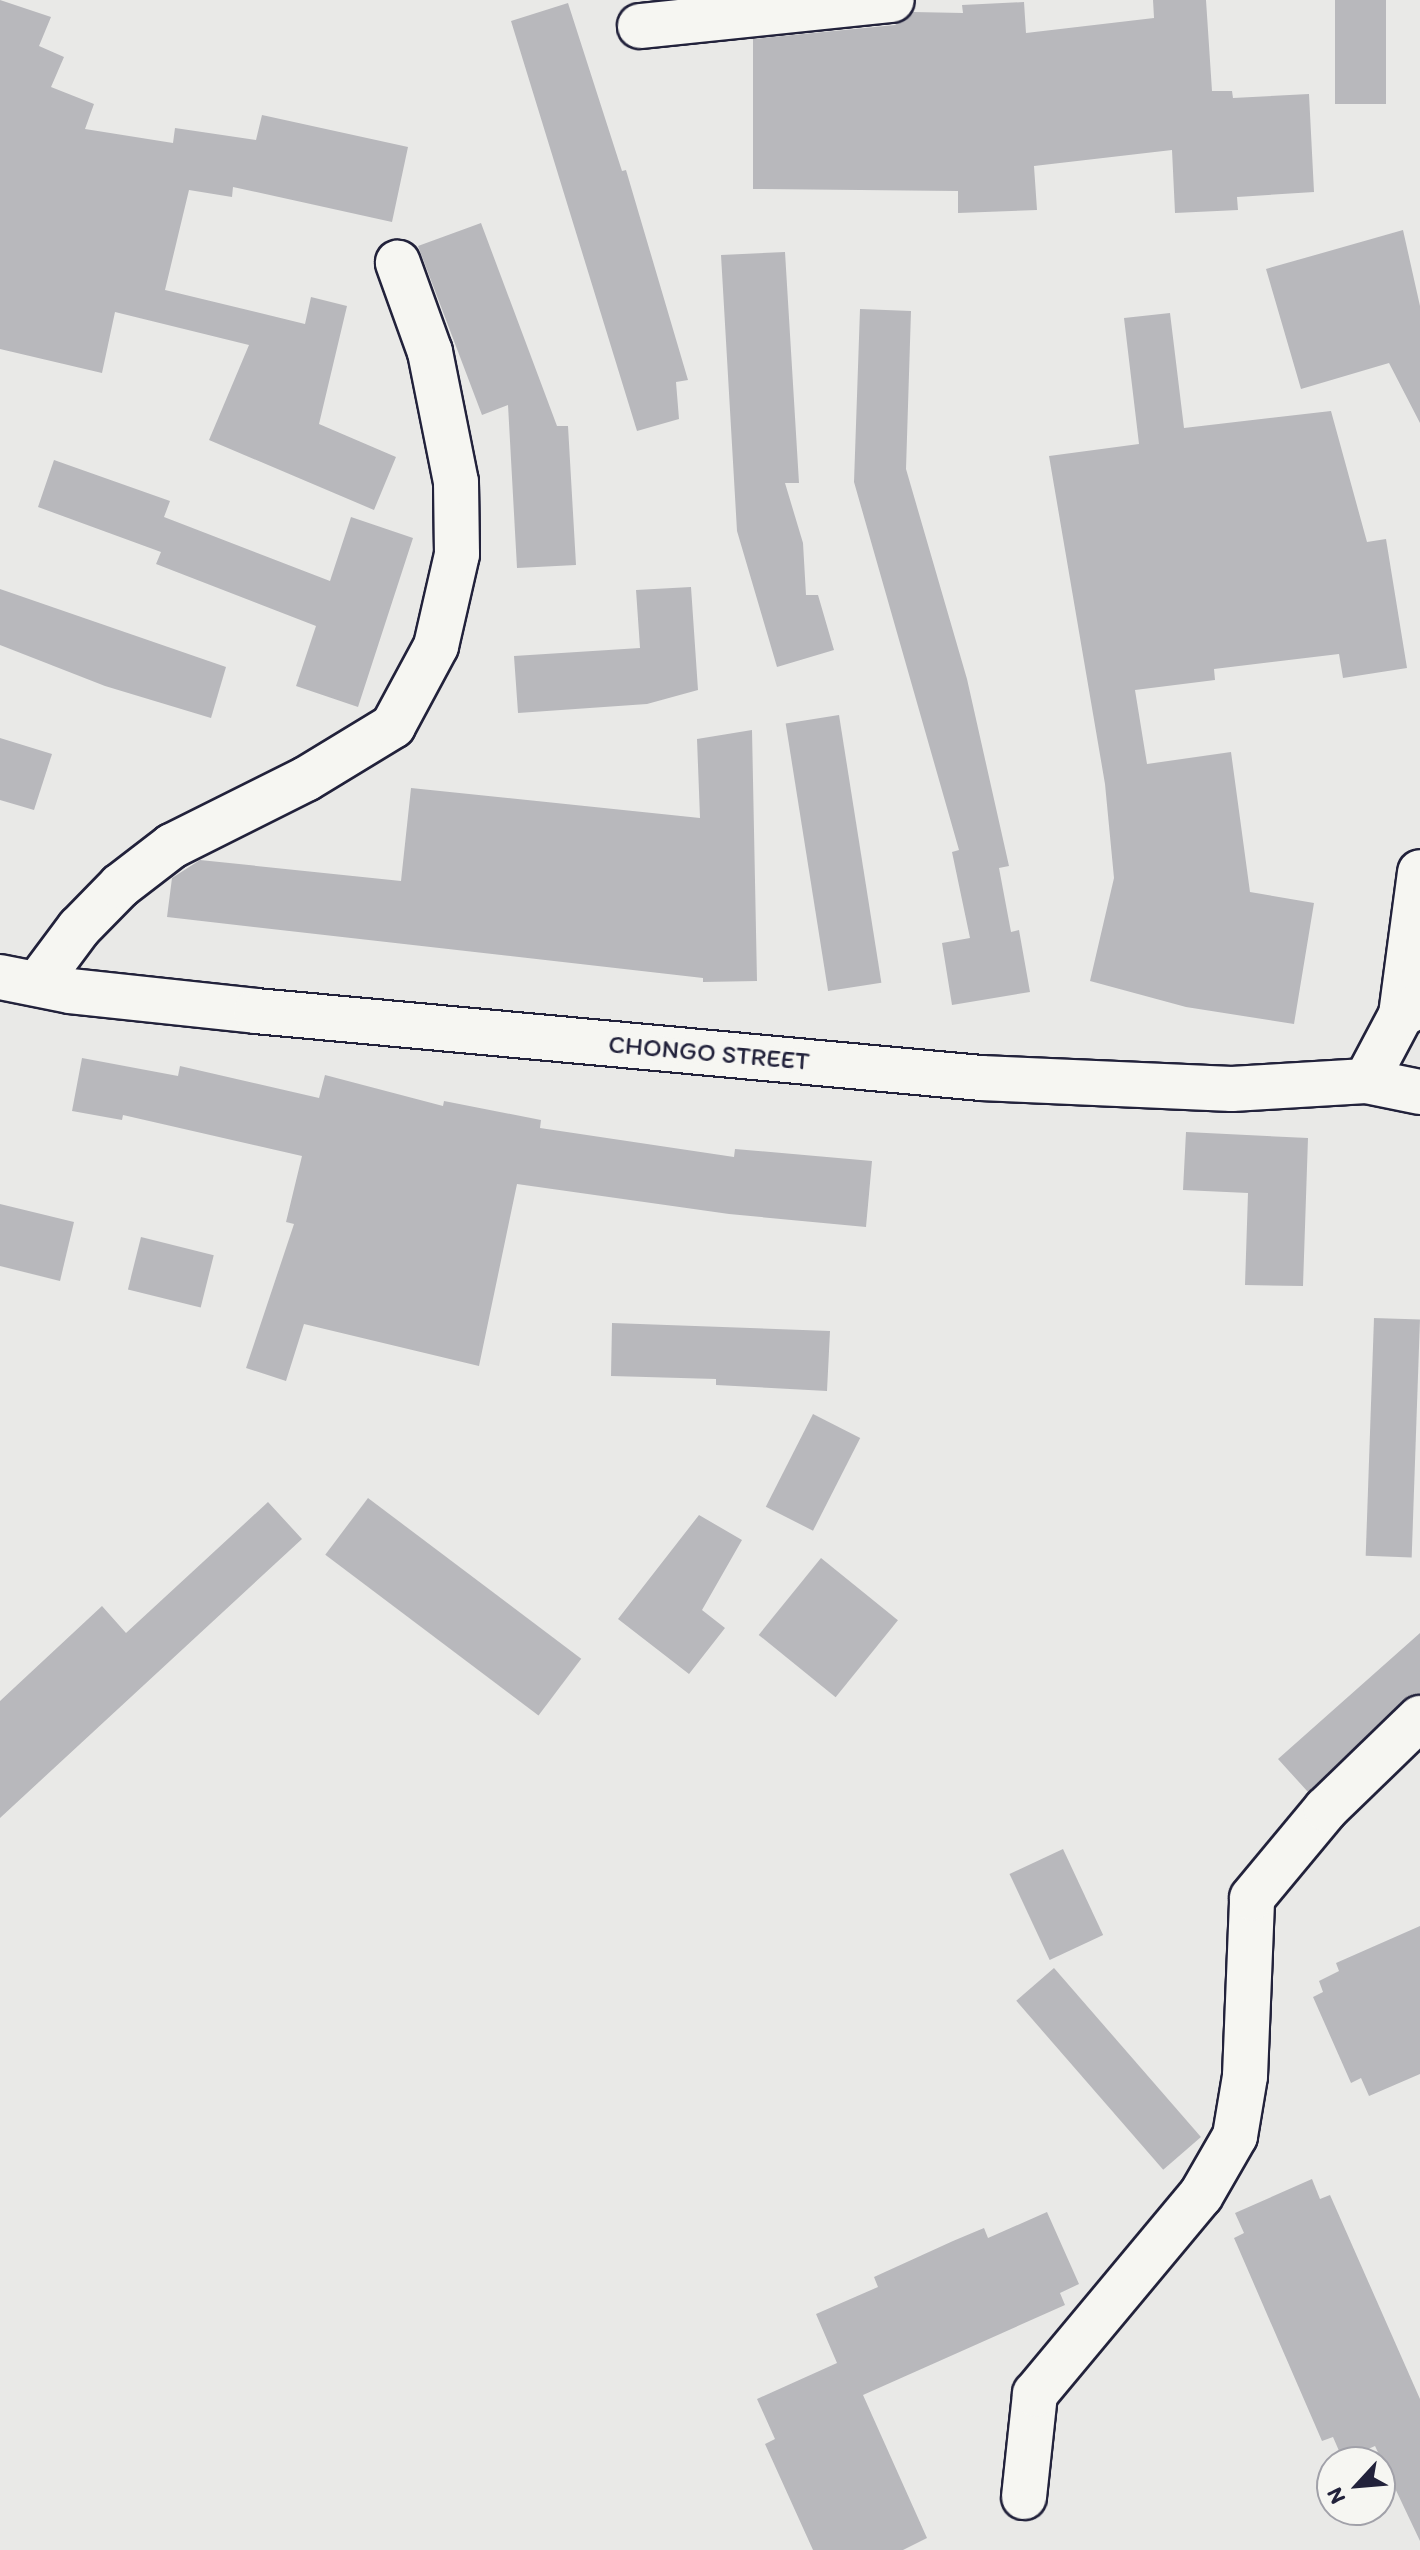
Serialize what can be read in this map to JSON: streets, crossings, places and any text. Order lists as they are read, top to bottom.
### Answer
{
  "streets": {
    "street": ["CHONGO STREET"]
  },
  "north": "bottom left"
}
